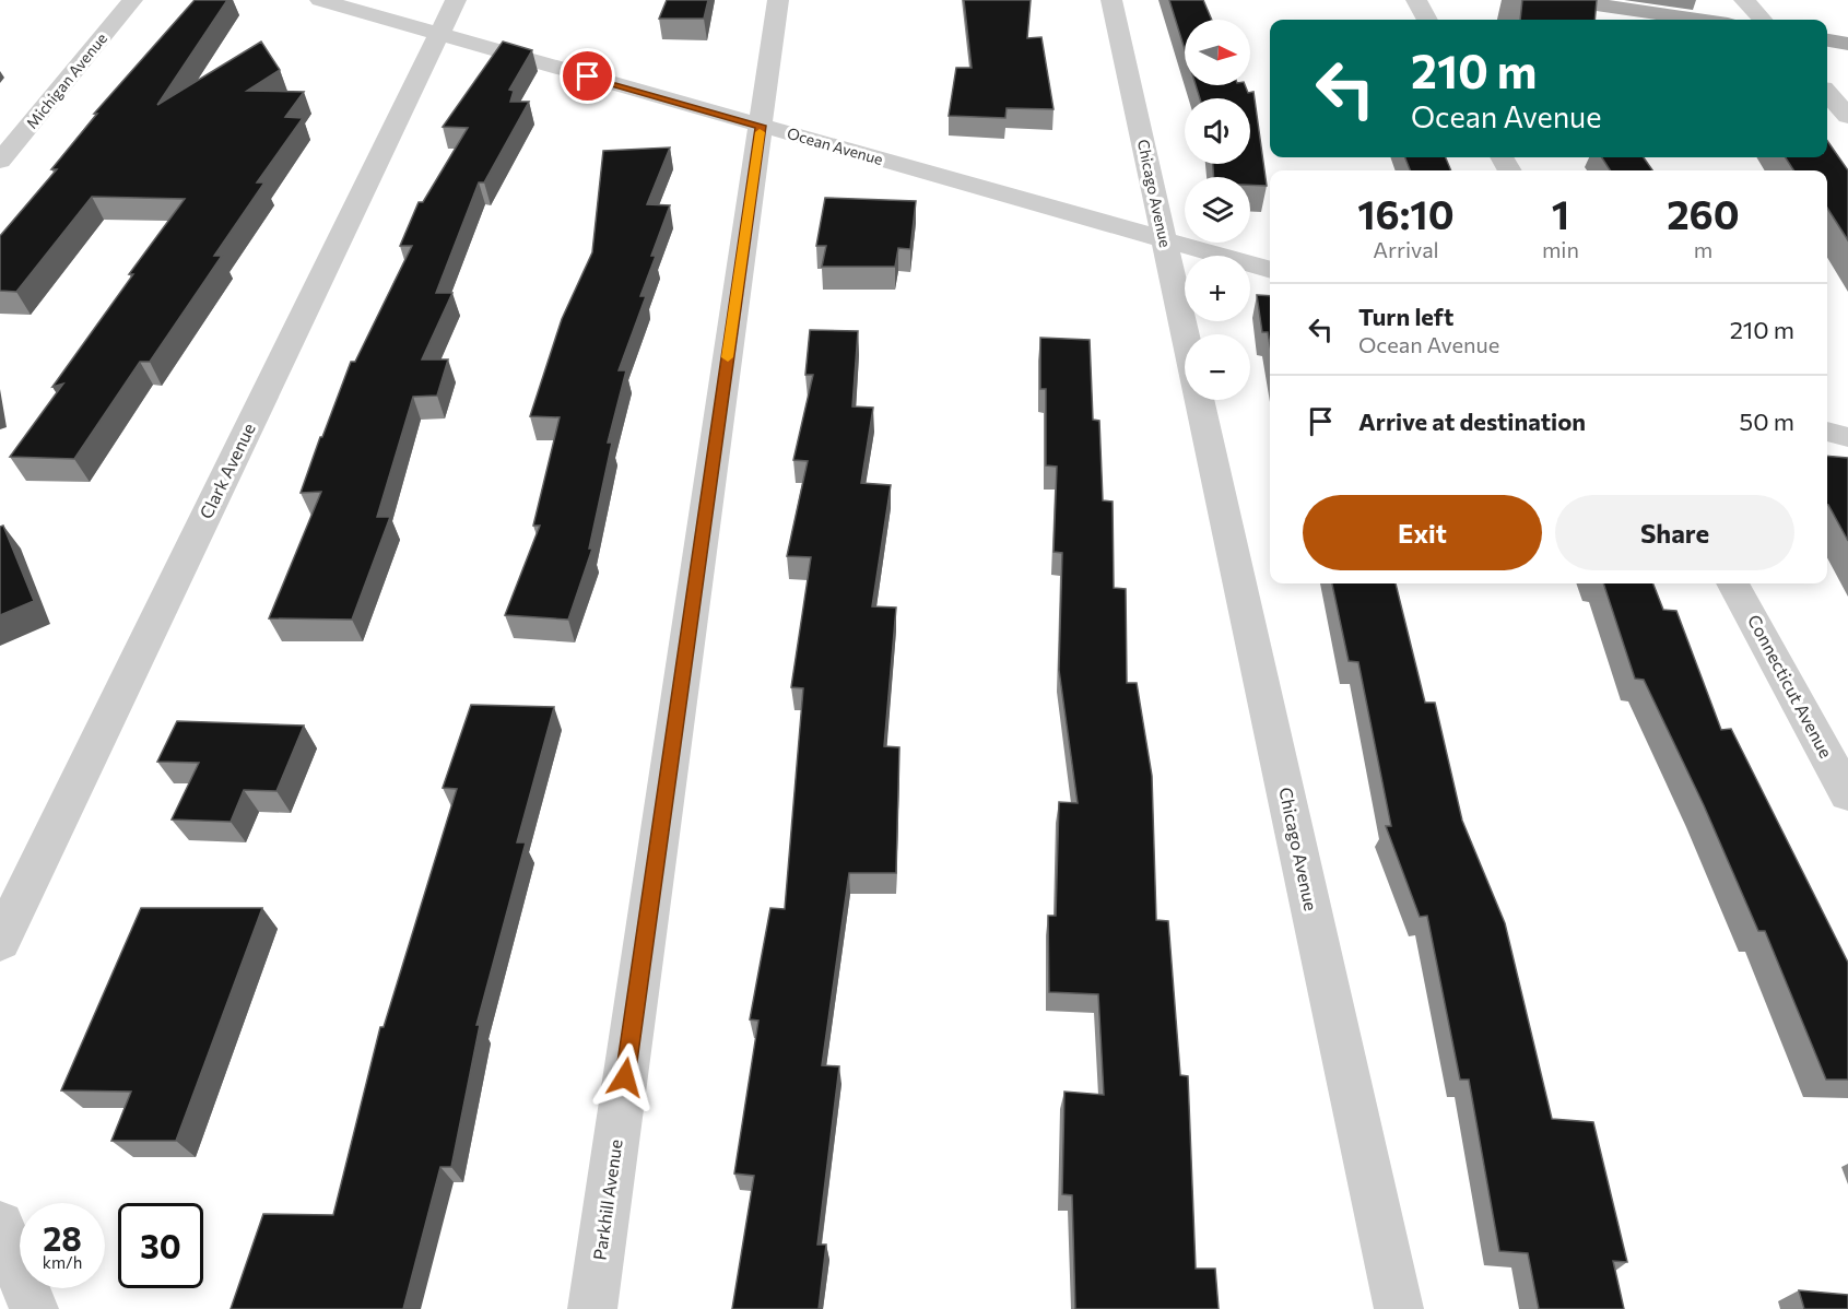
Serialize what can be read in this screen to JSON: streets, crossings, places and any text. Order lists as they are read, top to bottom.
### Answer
{
  "streets": {
    "street": [
      "Michigan Avenue",
      "Ocean Avenue",
      "Chicago Avenue",
      "Clark Avenue",
      "Connecticut Avenue",
      "Parkhill Avenue"
    ]
  },
  "crossings": [
    ["Ocean Avenue", "Chicago Avenue"],
    ["Ocean Avenue", "Clark Avenue"],
    ["Ocean Avenue", "Parkhill Avenue"]
  ],
  "north": "right",
  "page": {
    "map_buttons": ["+", "−"],
    "turn": ["210 m", "Ocean Avenue"],
    "eta": [
      "16:10",
      "Arrival",
      "1",
      "min",
      "260",
      "m"
    ],
    "list": [
      {
        "name": "Turn left",
        "note": "Ocean Avenue",
        "value": "210 m"
      },
      {
        "name": "Arrive at destination",
        "value": "50 m"
      }
    ],
    "buttons": ["Exit", "Share"],
    "speed": "28 km/h",
    "limit": "30"
  }
}
